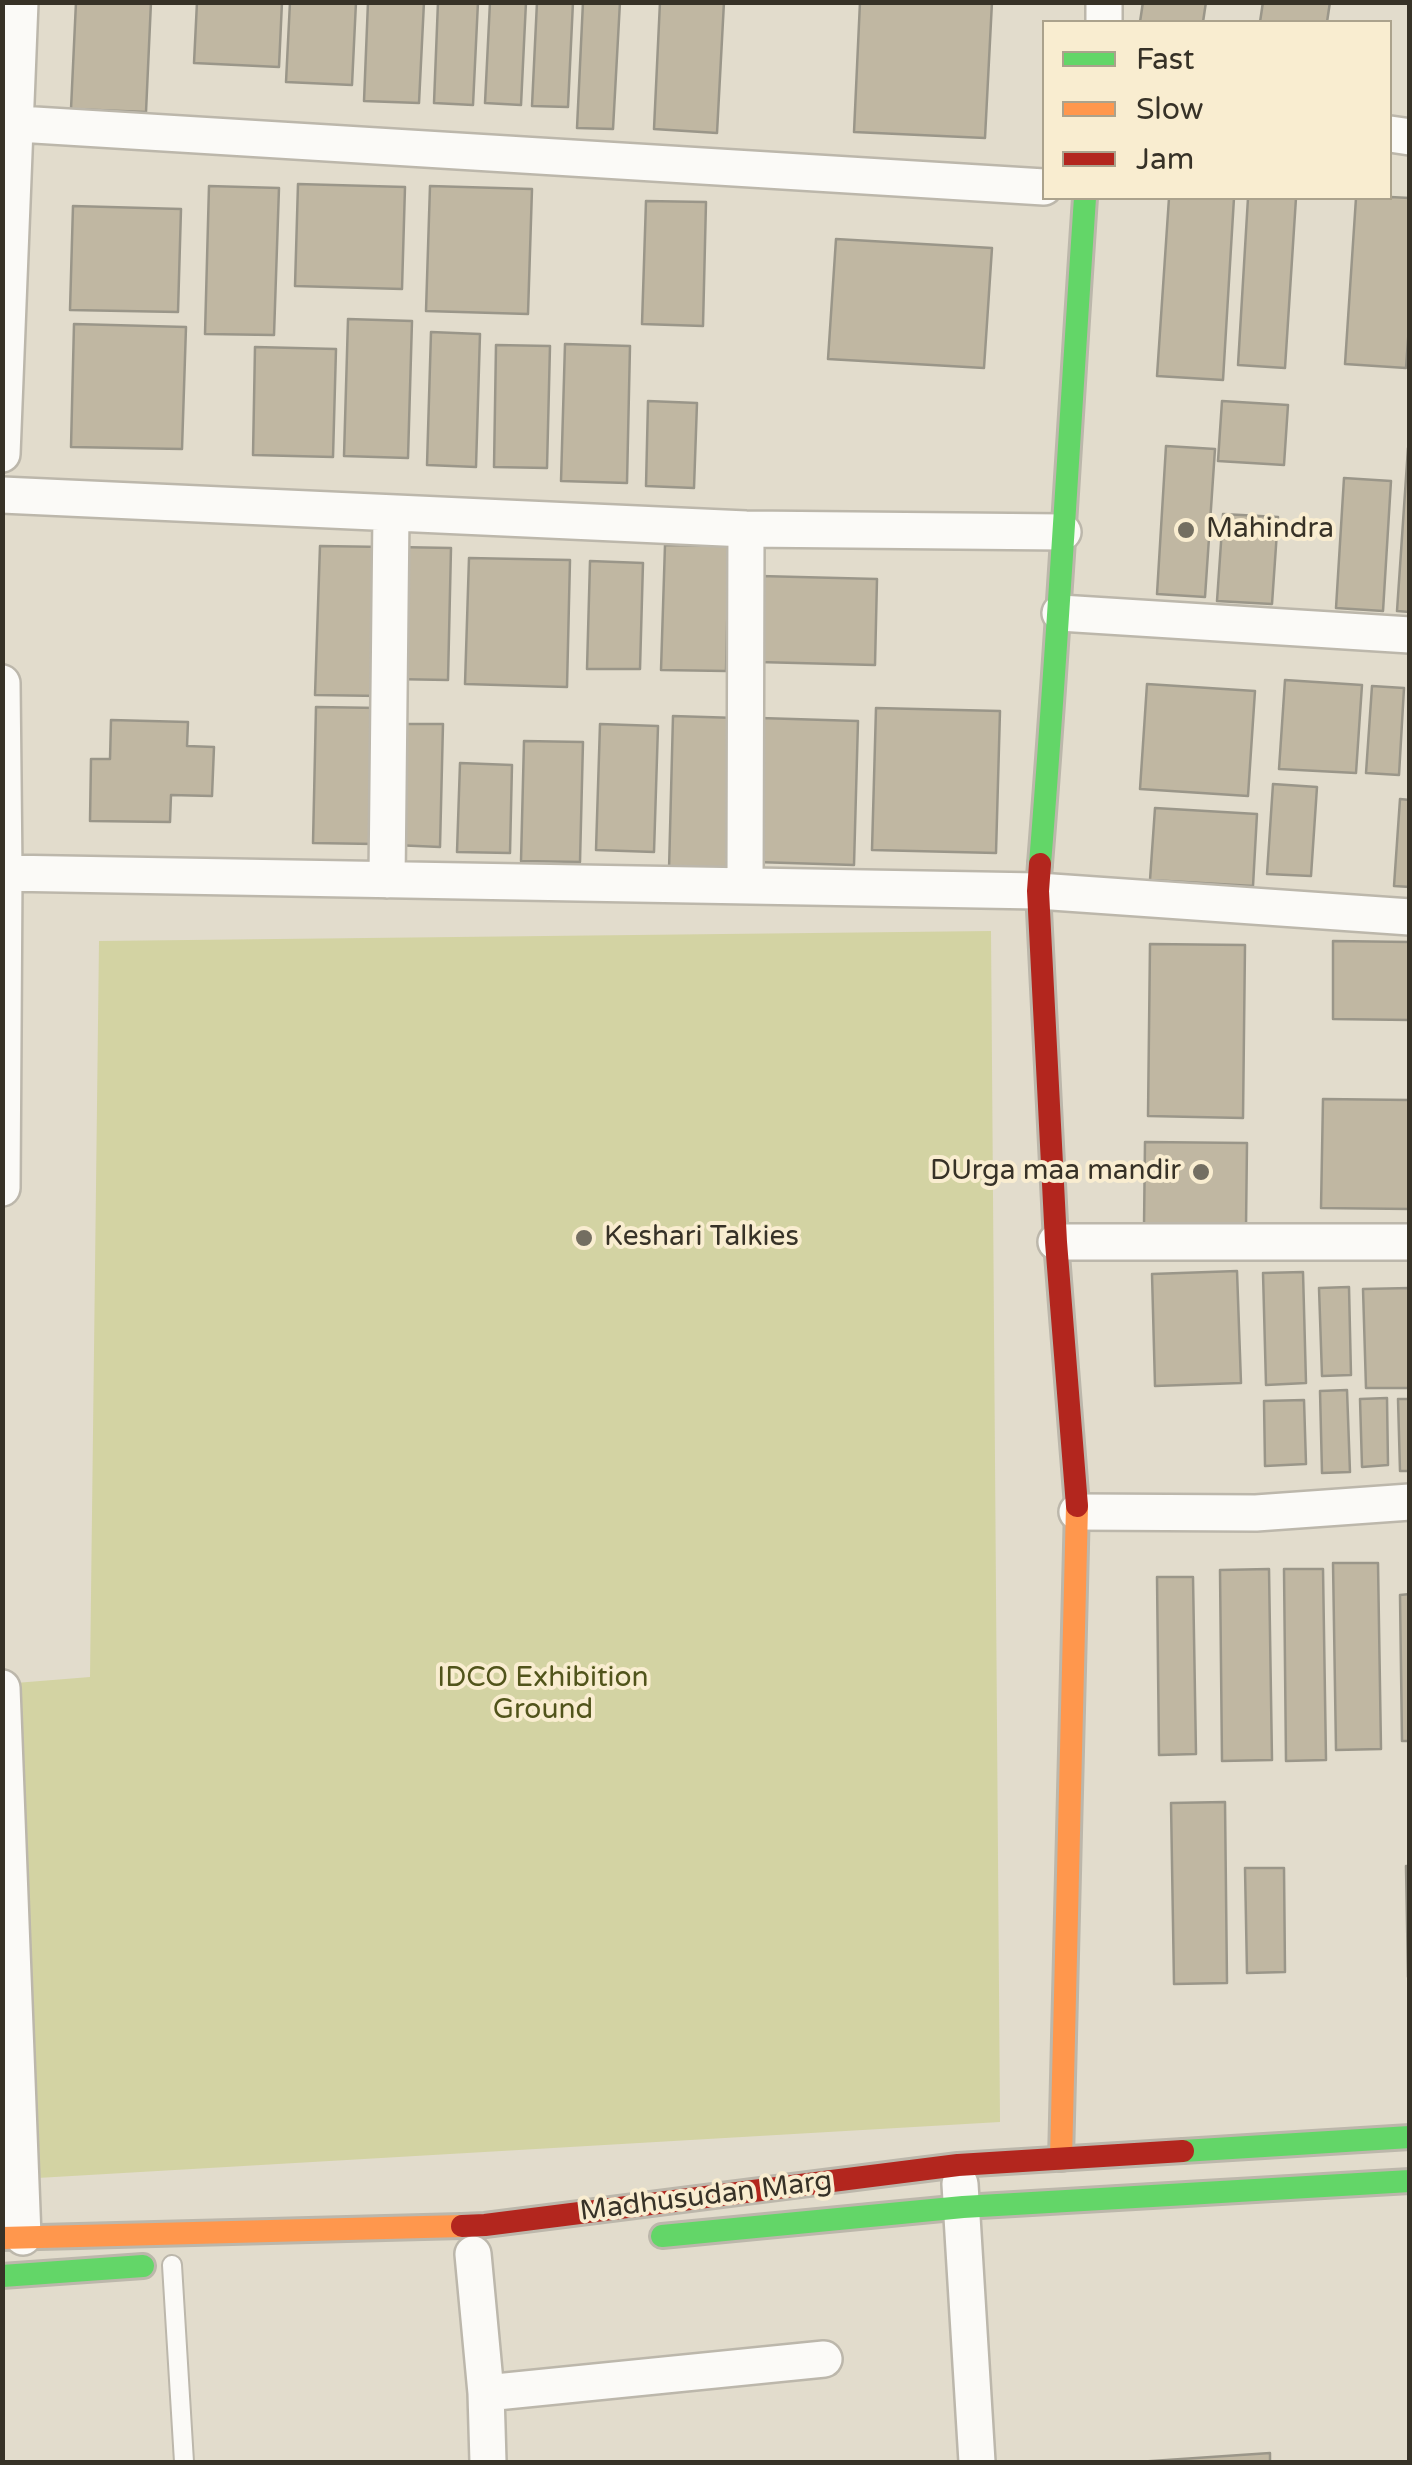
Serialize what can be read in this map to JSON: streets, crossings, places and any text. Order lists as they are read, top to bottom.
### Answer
{
  "streets": {
    "main road": ["Madhusudan Marg"]
  },
  "parks": ["IDCO Exhibition Ground"],
  "places": ["Mahindra", "DUrga maa mandir", "Keshari Talkies"],
  "legend": ["Fast", "Slow", "Jam"]
}
